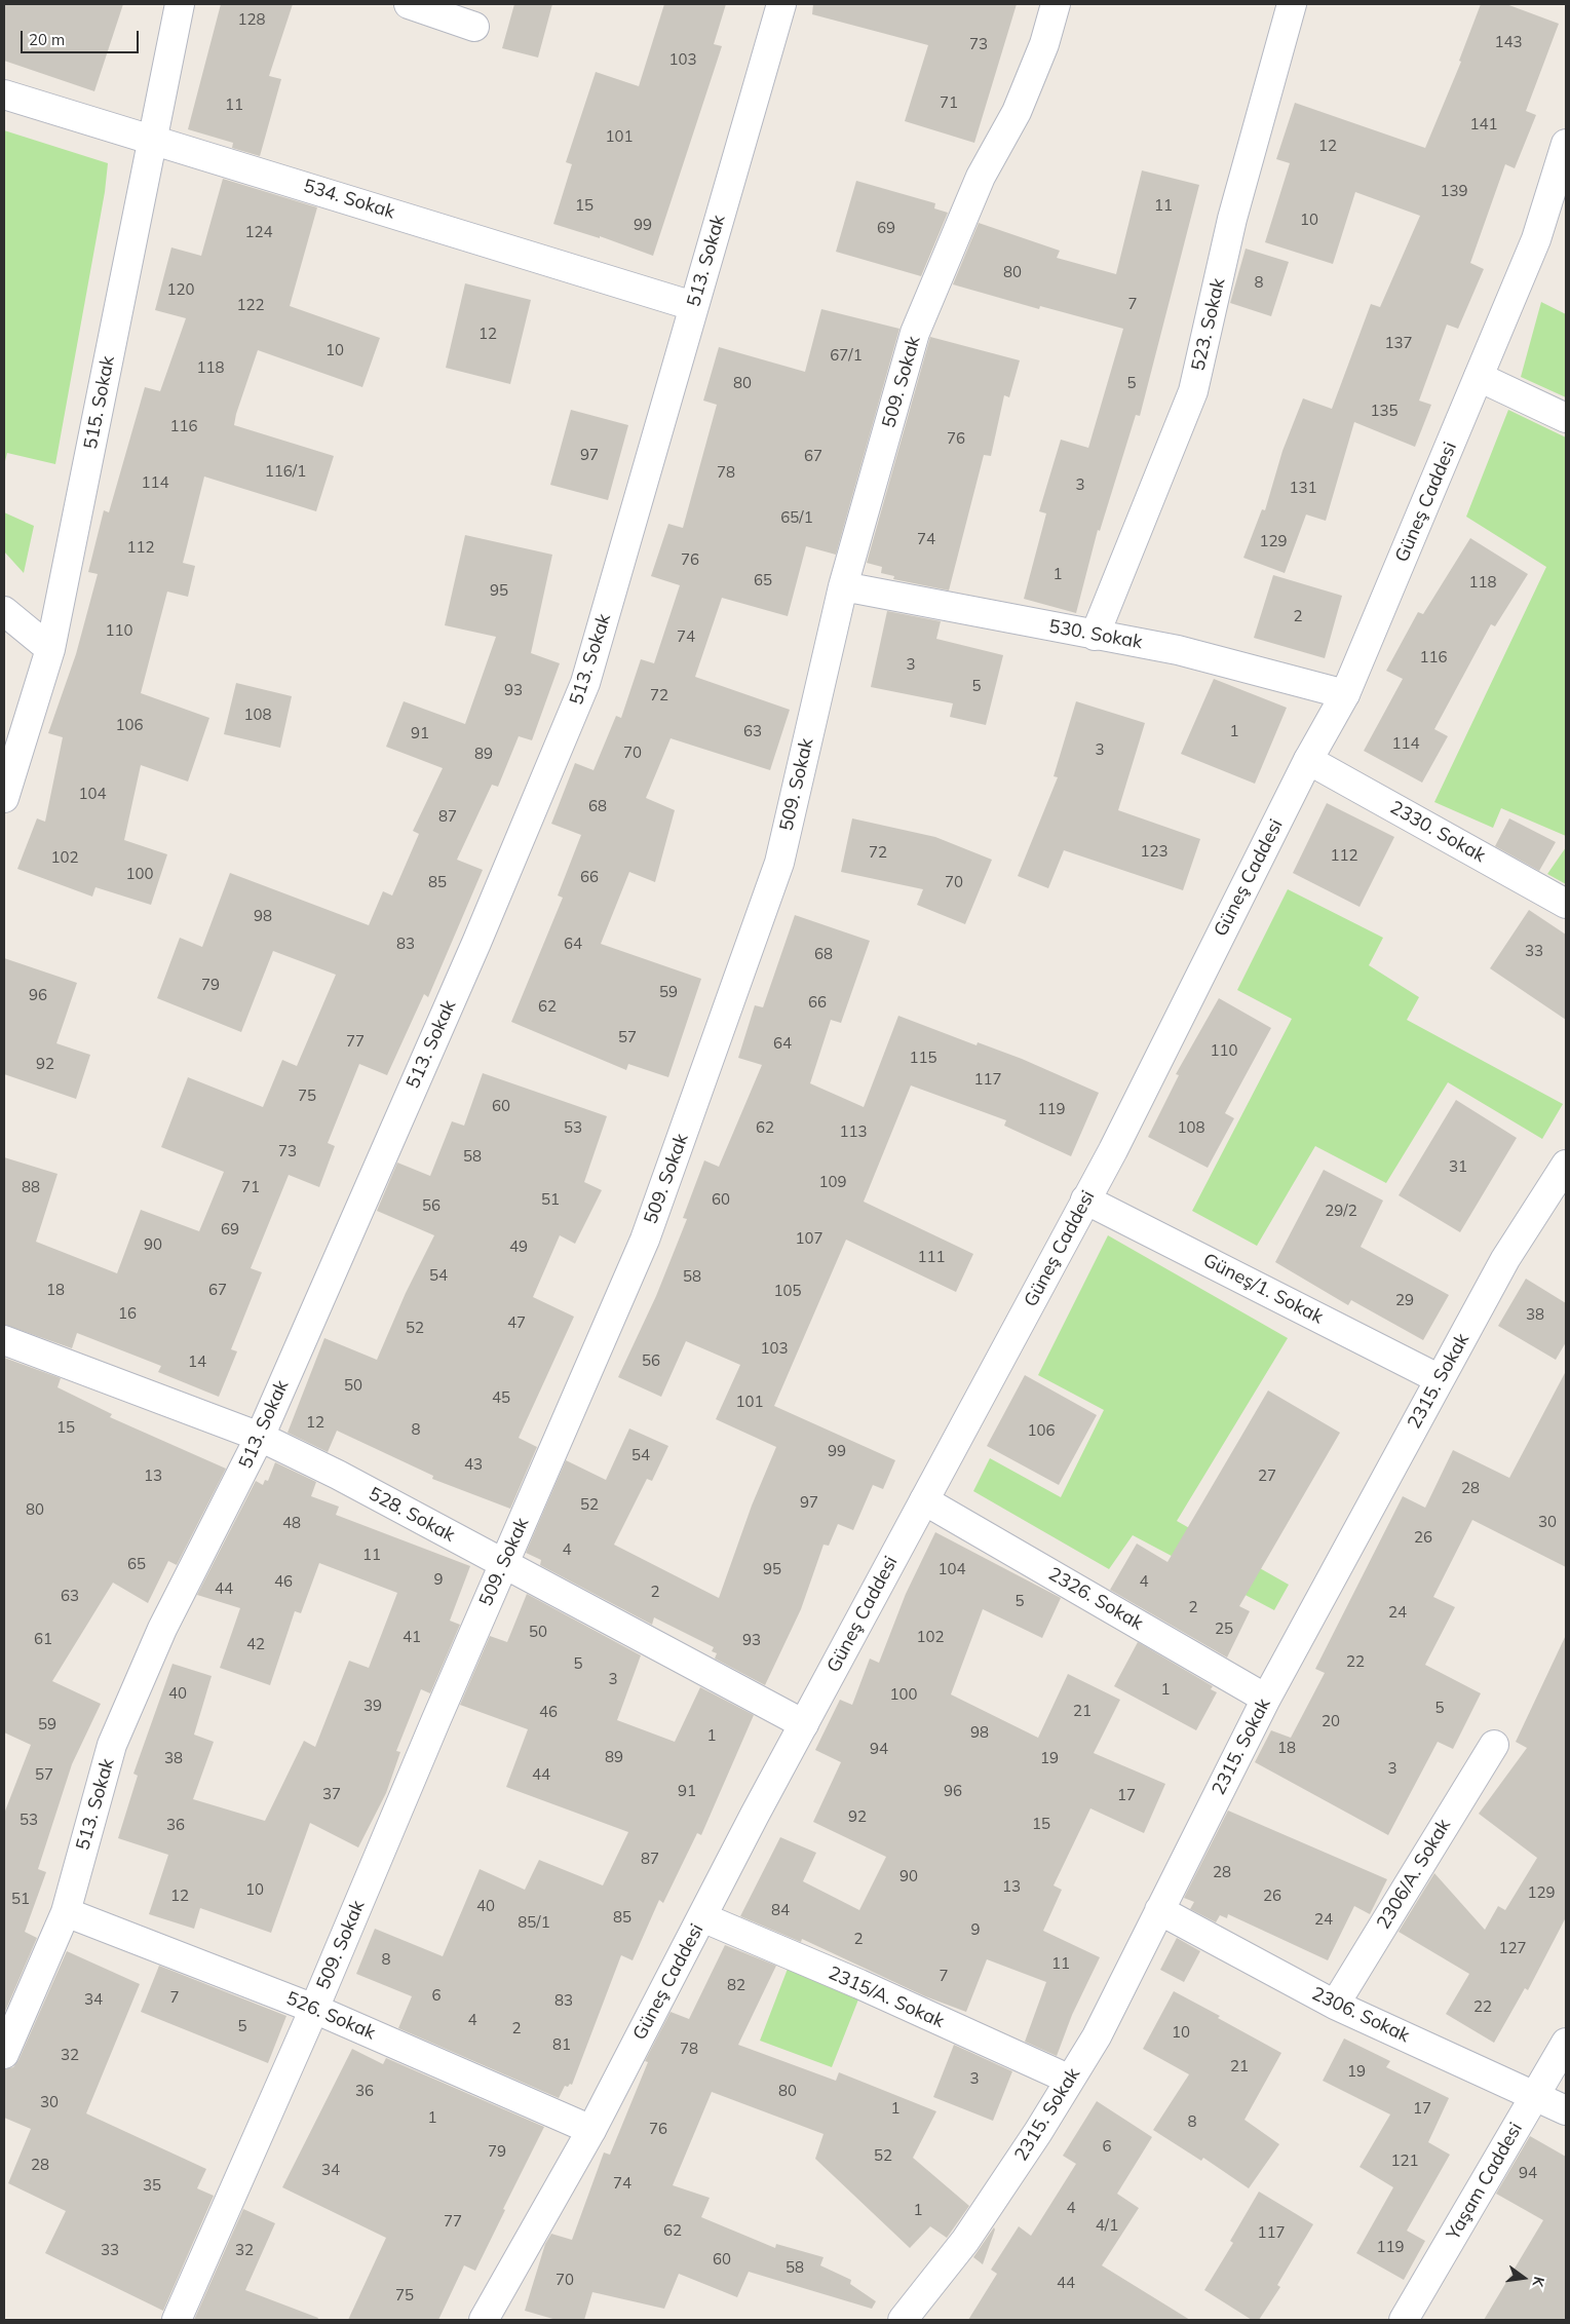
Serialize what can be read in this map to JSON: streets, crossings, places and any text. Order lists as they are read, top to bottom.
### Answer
{
  "streets": {
    "street": [
      "534. Sokak",
      "513. Sokak",
      "523. Sokak",
      "509. Sokak",
      "515. Sokak",
      "Güneş Caddesi",
      "530. Sokak",
      "2330. Sokak",
      "Güneş/1. Sokak",
      "2315. Sokak",
      "528. Sokak",
      "2326. Sokak",
      "2306/A. Sokak",
      "2315/A. Sokak",
      "2306. Sokak",
      "526. Sokak",
      "Yaşam Caddesi"
    ]
  },
  "crossings": [
    ["534. Sokak", "513. Sokak"],
    ["534. Sokak", "515. Sokak"],
    ["513. Sokak", "528. Sokak"],
    ["513. Sokak", "526. Sokak"],
    ["523. Sokak", "530. Sokak"],
    ["509. Sokak", "530. Sokak"],
    ["509. Sokak", "528. Sokak"],
    ["509. Sokak", "526. Sokak"],
    ["Güneş Caddesi", "530. Sokak"],
    ["Güneş Caddesi", "2330. Sokak"],
    ["Güneş Caddesi", "Güneş/1. Sokak"],
    ["Güneş Caddesi", "528. Sokak"],
    ["Güneş Caddesi", "2326. Sokak"],
    ["Güneş Caddesi", "2315/A. Sokak"],
    ["Güneş Caddesi", "526. Sokak"],
    ["Güneş/1. Sokak", "2315. Sokak"],
    ["2315. Sokak", "2326. Sokak"],
    ["2315. Sokak", "2315/A. Sokak"],
    ["2315. Sokak", "2306. Sokak"],
    ["2306/A. Sokak", "2306. Sokak"],
    ["2306. Sokak", "Yaşam Caddesi"]
  ],
  "house_numbers": [
    "128",
    "143",
    "73",
    "103",
    "71",
    "11",
    "141",
    "101",
    "12",
    "139",
    "15",
    "11",
    "10",
    "99",
    "69",
    "124",
    "80",
    "8",
    "120",
    "7",
    "122",
    "12",
    "137",
    "10",
    "67/1",
    "118",
    "80",
    "5",
    "135",
    "116",
    "76",
    "97",
    "67",
    "116/1",
    "78",
    "114",
    "3",
    "131",
    "65/1",
    "74",
    "129",
    "112",
    "76",
    "1",
    "65",
    "118",
    "95",
    "2",
    "110",
    "74",
    "116",
    "3",
    "5",
    "93",
    "72",
    "108",
    "106",
    "63",
    "1",
    "91",
    "114",
    "3",
    "70",
    "89",
    "104",
    "68",
    "87",
    "123",
    "72",
    "112",
    "102",
    "100",
    "66",
    "85",
    "70",
    "98",
    "83",
    "64",
    "33",
    "68",
    "79",
    "59",
    "96",
    "66",
    "62",
    "57",
    "77",
    "64",
    "110",
    "115",
    "92",
    "117",
    "75",
    "60",
    "119",
    "53",
    "62",
    "108",
    "113",
    "73",
    "58",
    "31",
    "109",
    "88",
    "71",
    "51",
    "60",
    "56",
    "29/2",
    "69",
    "107",
    "90",
    "49",
    "111",
    "54",
    "58",
    "18",
    "67",
    "105",
    "29",
    "16",
    "38",
    "47",
    "52",
    "103",
    "56",
    "14",
    "50",
    "45",
    "101",
    "12",
    "15",
    "8",
    "106",
    "99",
    "54",
    "43",
    "13",
    "27",
    "28",
    "97",
    "52",
    "80",
    "30",
    "48",
    "26",
    "4",
    "11",
    "65",
    "95",
    "104",
    "9",
    "46",
    "4",
    "44",
    "2",
    "63",
    "5",
    "2",
    "24",
    "25",
    "50",
    "41",
    "102",
    "61",
    "93",
    "42",
    "22",
    "5",
    "3",
    "1",
    "40",
    "100",
    "39",
    "5",
    "21",
    "46",
    "20",
    "59",
    "98",
    "1",
    "18",
    "94",
    "89",
    "38",
    "19",
    "3",
    "57",
    "44",
    "91",
    "96",
    "37",
    "17",
    "92",
    "53",
    "15",
    "36",
    "87",
    "28",
    "90",
    "13",
    "10",
    "129",
    "12",
    "26",
    "51",
    "40",
    "84",
    "85",
    "24",
    "85/1",
    "9",
    "2",
    "127",
    "8",
    "11",
    "7",
    "82",
    "6",
    "7",
    "34",
    "83",
    "22",
    "4",
    "5",
    "2",
    "10",
    "81",
    "78",
    "32",
    "21",
    "19",
    "3",
    "36",
    "80",
    "30",
    "1",
    "17",
    "1",
    "8",
    "76",
    "6",
    "79",
    "52",
    "121",
    "28",
    "34",
    "94",
    "74",
    "35",
    "4",
    "1",
    "77",
    "4/1",
    "62",
    "117",
    "119",
    "33",
    "32",
    "60",
    "58",
    "70",
    "44",
    "75"
  ],
  "scale_bar": "20 m",
  "north": "right"
}
